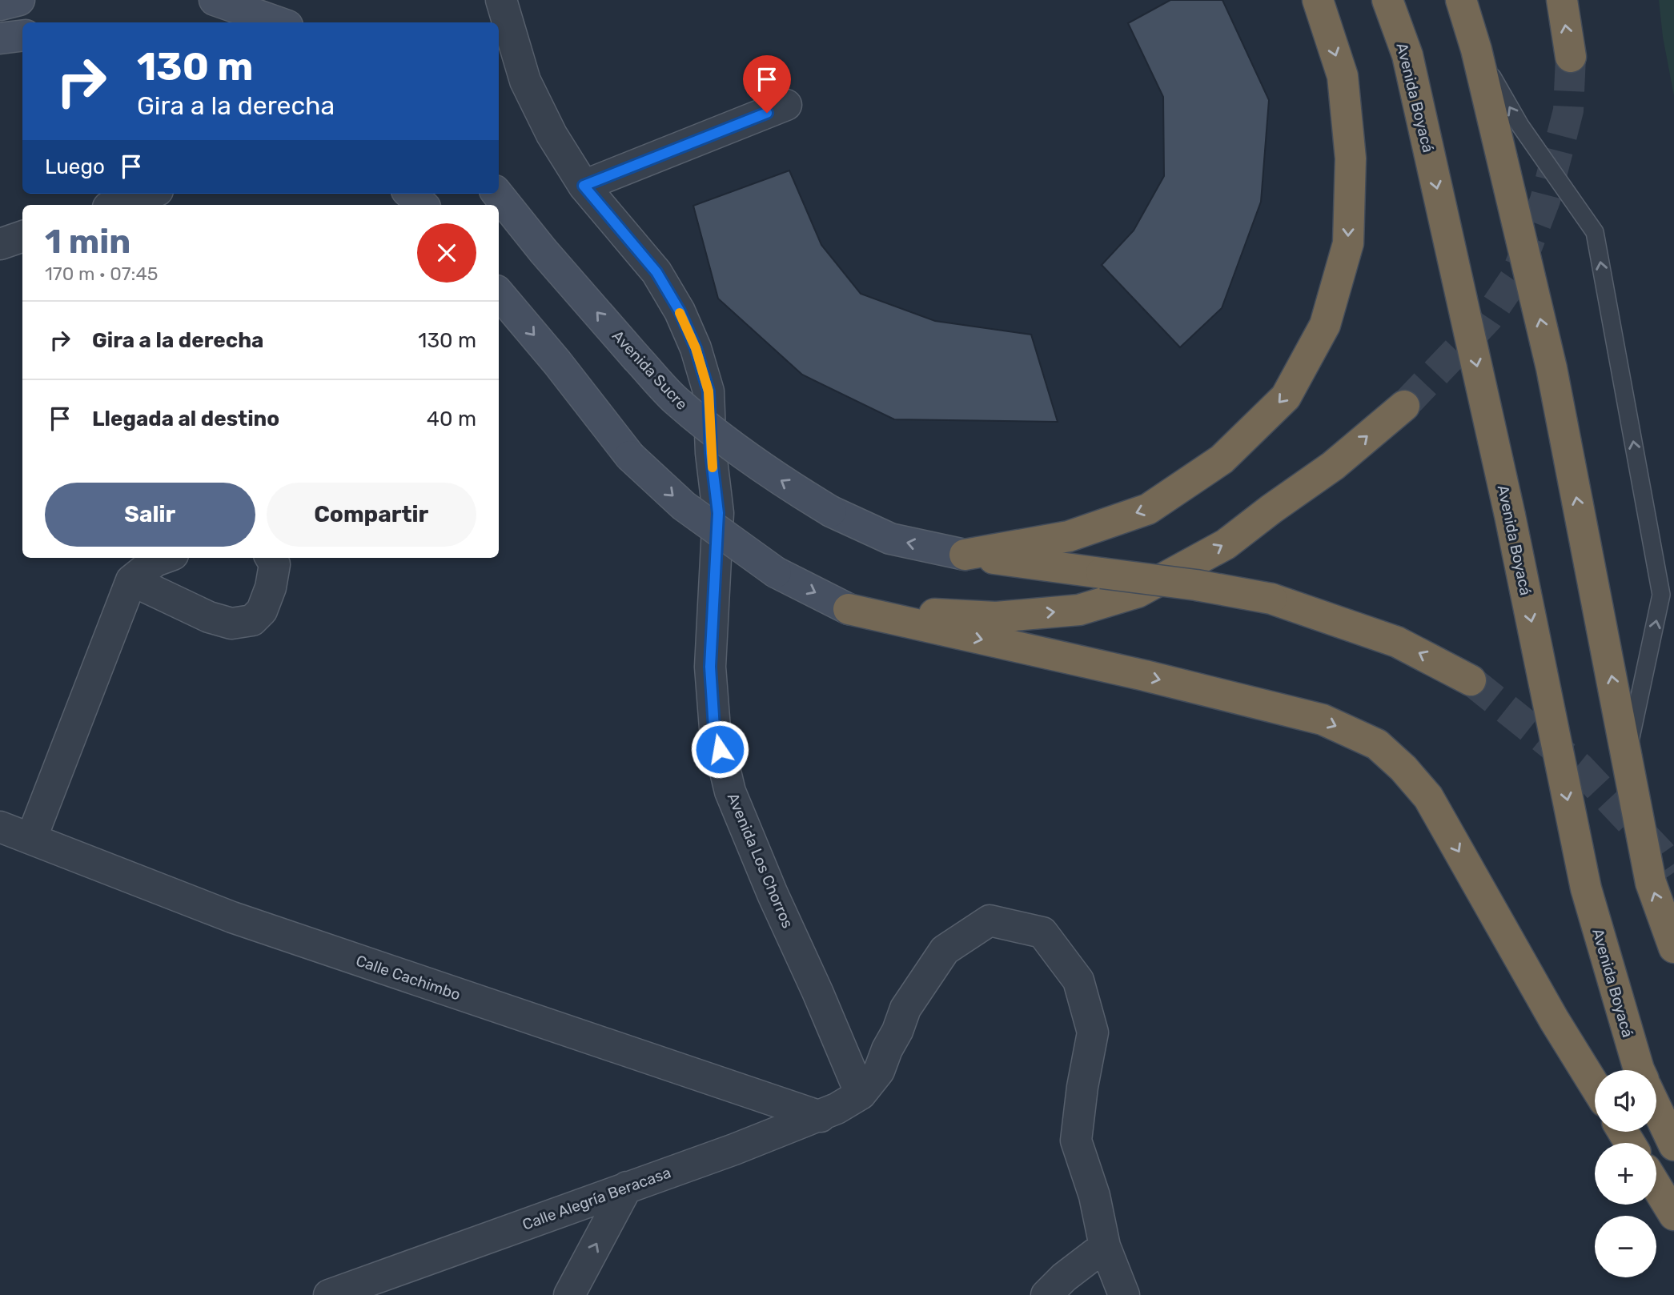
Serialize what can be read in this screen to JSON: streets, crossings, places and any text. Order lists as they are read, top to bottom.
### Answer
{
  "streets": {
    "highway": ["Avenida Boyacá"],
    "main road": ["Avenida Sucre"],
    "street": ["Avenida Los Chorros", "Calle Cachimbo", "Calle Alegría Beracasa"]
  },
  "crossings": [
    ["Avenida Los Chorros", "Calle Alegría Beracasa"],
    ["Calle Cachimbo", "Calle Alegría Beracasa"]
  ],
  "page": {
    "turn": ["130 m", "Gira a la derecha"],
    "then": "Luego",
    "heading": ["1 min", "170 m · 07:45"],
    "list": [
      {
        "name": "Gira a la derecha",
        "value": "130 m"
      },
      {
        "name": "Llegada al destino",
        "value": "40 m"
      }
    ],
    "buttons": ["Salir", "Compartir"],
    "map_buttons": ["+", "−"]
  }
}
